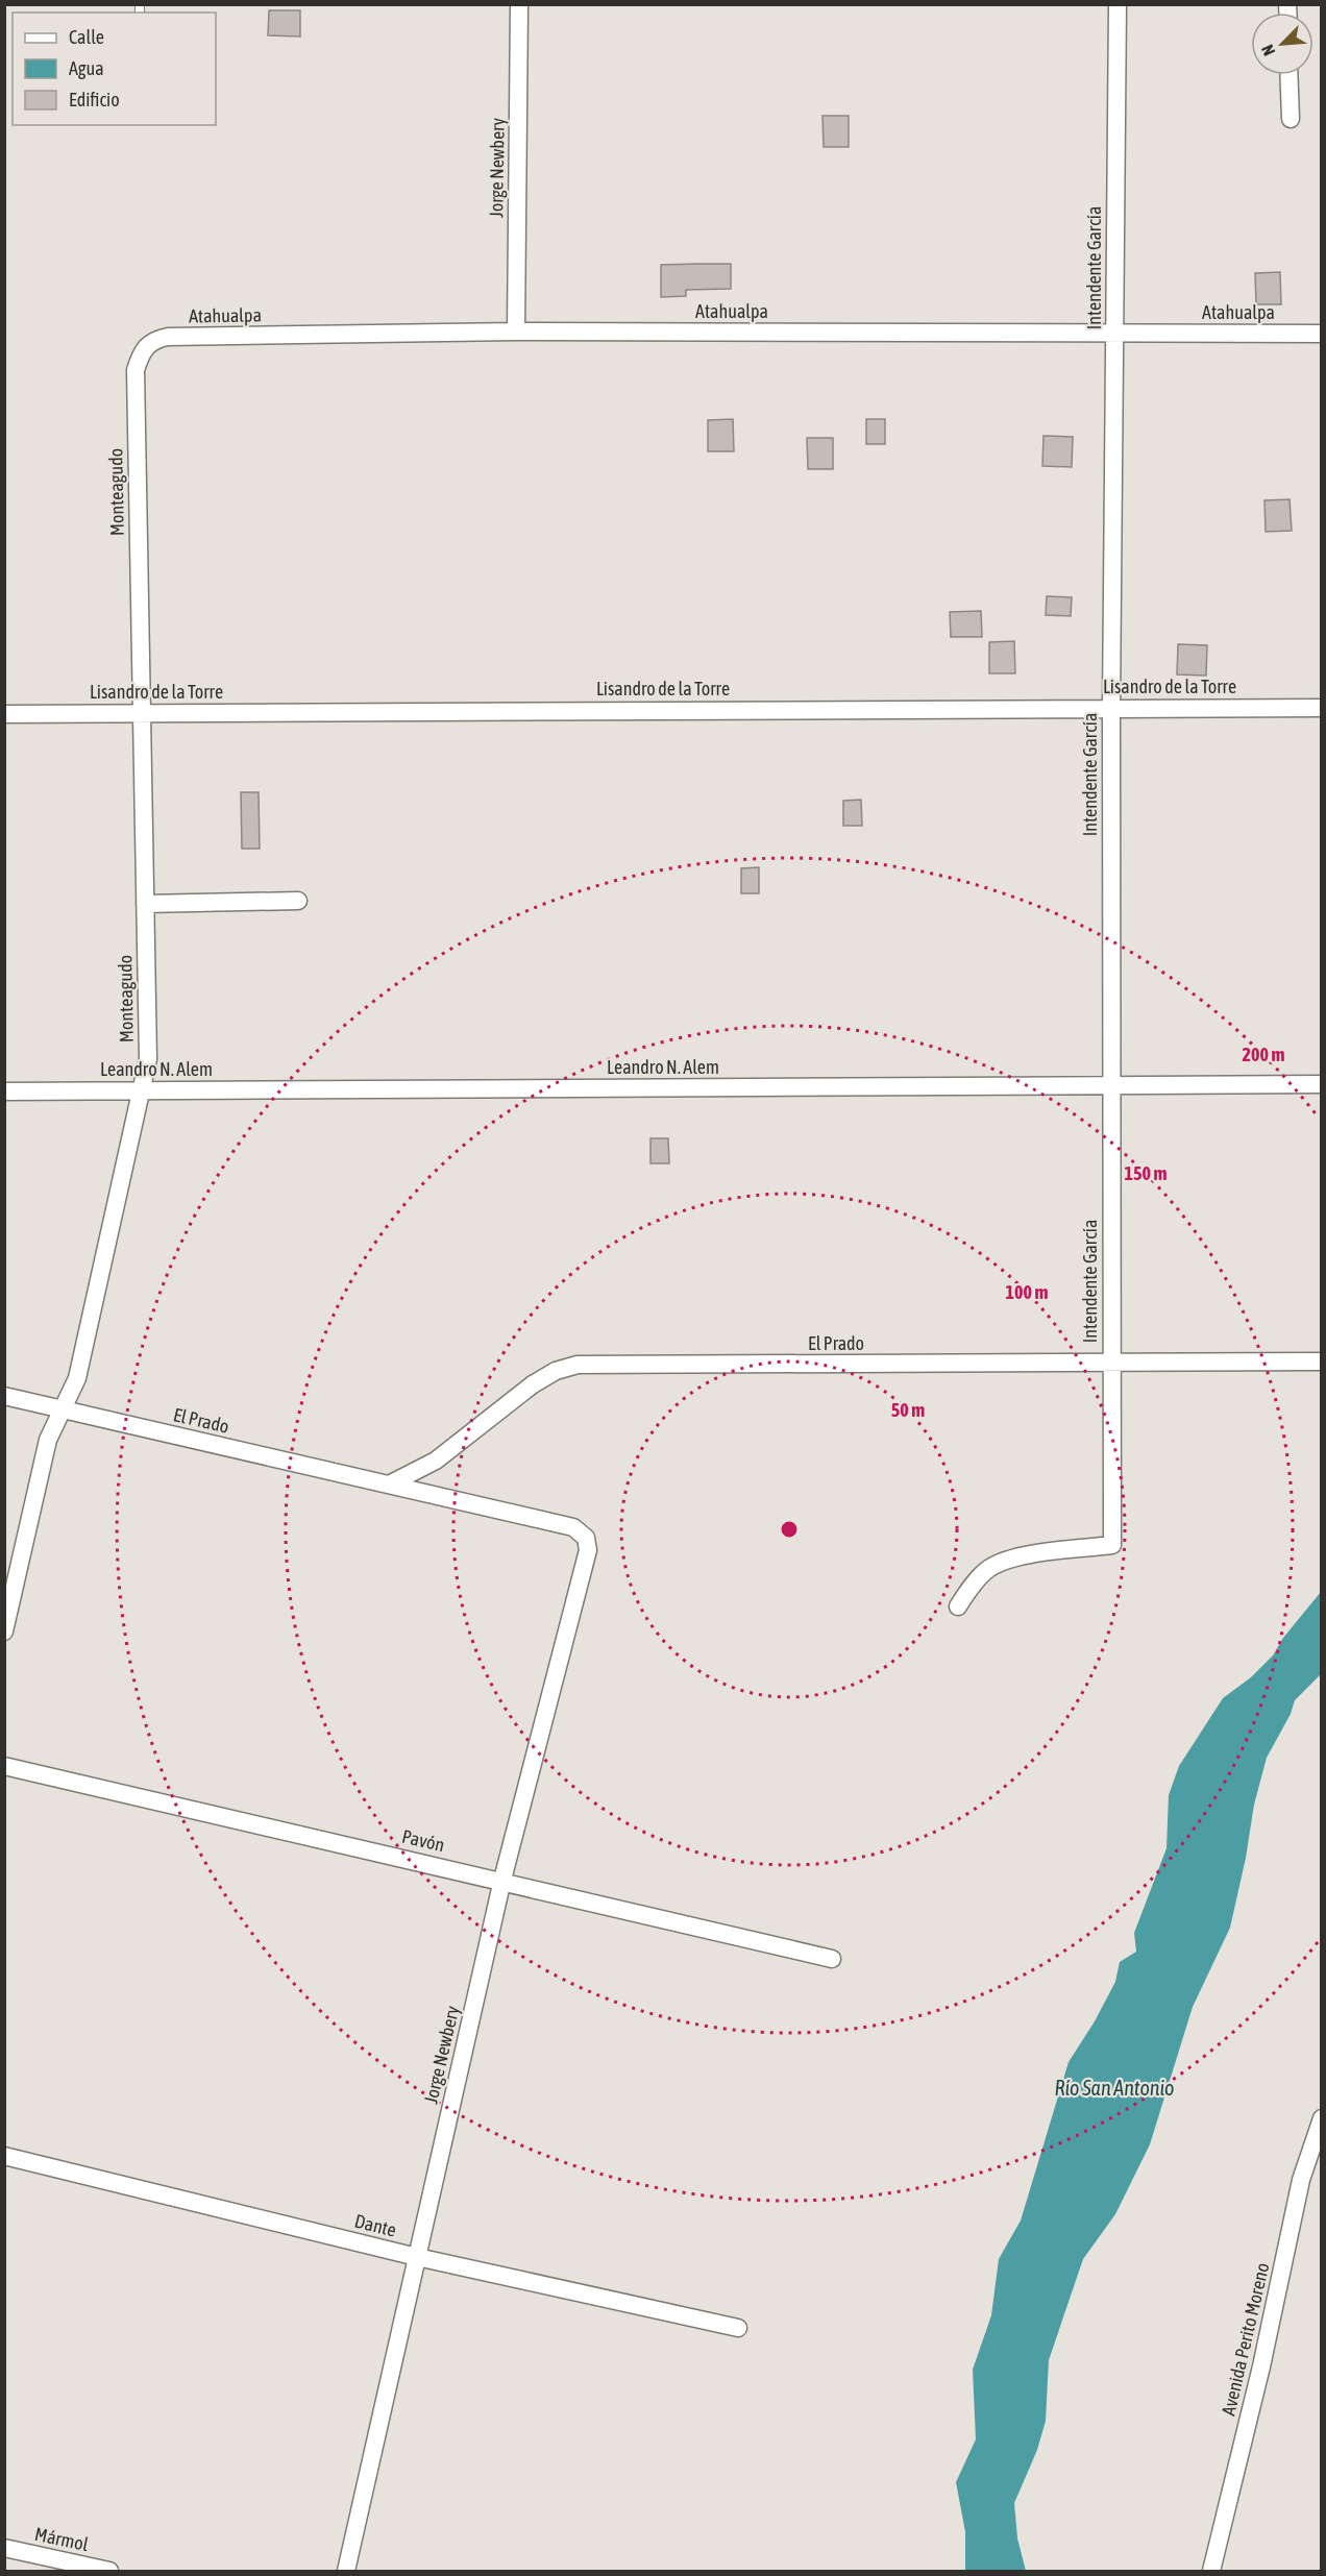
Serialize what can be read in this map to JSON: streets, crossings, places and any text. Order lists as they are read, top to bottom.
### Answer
{
  "streets": {
    "street": [
      "Jorge Newbery",
      "Intendente García",
      "Atahualpa",
      "Monteagudo",
      "Lisandro de la Torre",
      "Leandro N. Alem",
      "El Prado",
      "Pavón",
      "Dante",
      "Avenida Perito Moreno",
      "Mármol"
    ]
  },
  "crossings": [
    ["Jorge Newbery", "Atahualpa"],
    ["Jorge Newbery", "El Prado"],
    ["Jorge Newbery", "Pavón"],
    ["Jorge Newbery", "Dante"],
    ["Intendente García", "Atahualpa"],
    ["Intendente García", "Lisandro de la Torre"],
    ["Intendente García", "Leandro N. Alem"],
    ["Intendente García", "El Prado"],
    ["Atahualpa", "Monteagudo"],
    ["Monteagudo", "Lisandro de la Torre"],
    ["Monteagudo", "Leandro N. Alem"],
    ["Monteagudo", "El Prado"]
  ],
  "water": ["Río San Antonio"],
  "legend": ["Calle", "Agua", "Edificio"],
  "north": "bottom left",
  "rings": [
    "200 m",
    "150 m",
    "100 m",
    "50 m"
  ]
}
